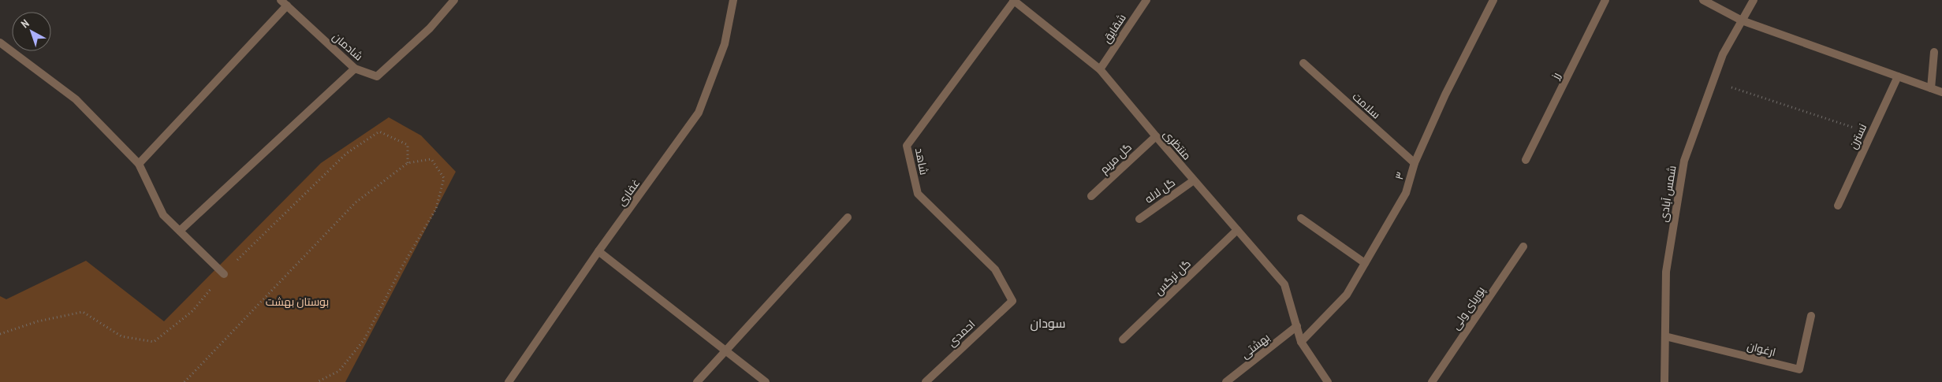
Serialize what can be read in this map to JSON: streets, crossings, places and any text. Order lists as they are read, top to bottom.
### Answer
{
  "streets": {
    "street": [
      "شقایق",
      "شادمان",
      "رز",
      "سلامت",
      "نسترن",
      "منتظری",
      "گل مریم",
      "شاهد",
      "۳",
      "گل لاله",
      "غفاری",
      "شمس آبادی",
      "گل نرگس",
      "پوریای ولی",
      "احمدی",
      "بهشتی",
      "ارغوان"
    ]
  },
  "crossings": [
    ["شقایق", "منتظری"],
    ["سلامت", "۳"],
    ["منتظری", "گل مریم"],
    ["منتظری", "شاهد"],
    ["منتظری", "۳"],
    ["منتظری", "گل لاله"],
    ["منتظری", "گل نرگس"],
    ["منتظری", "بهشتی"],
    ["شاهد", "احمدی"],
    ["شمس آبادی", "ارغوان"]
  ],
  "districts": ["سودان"],
  "parks": ["بوستان بهشت"],
  "north": "top left"
}
